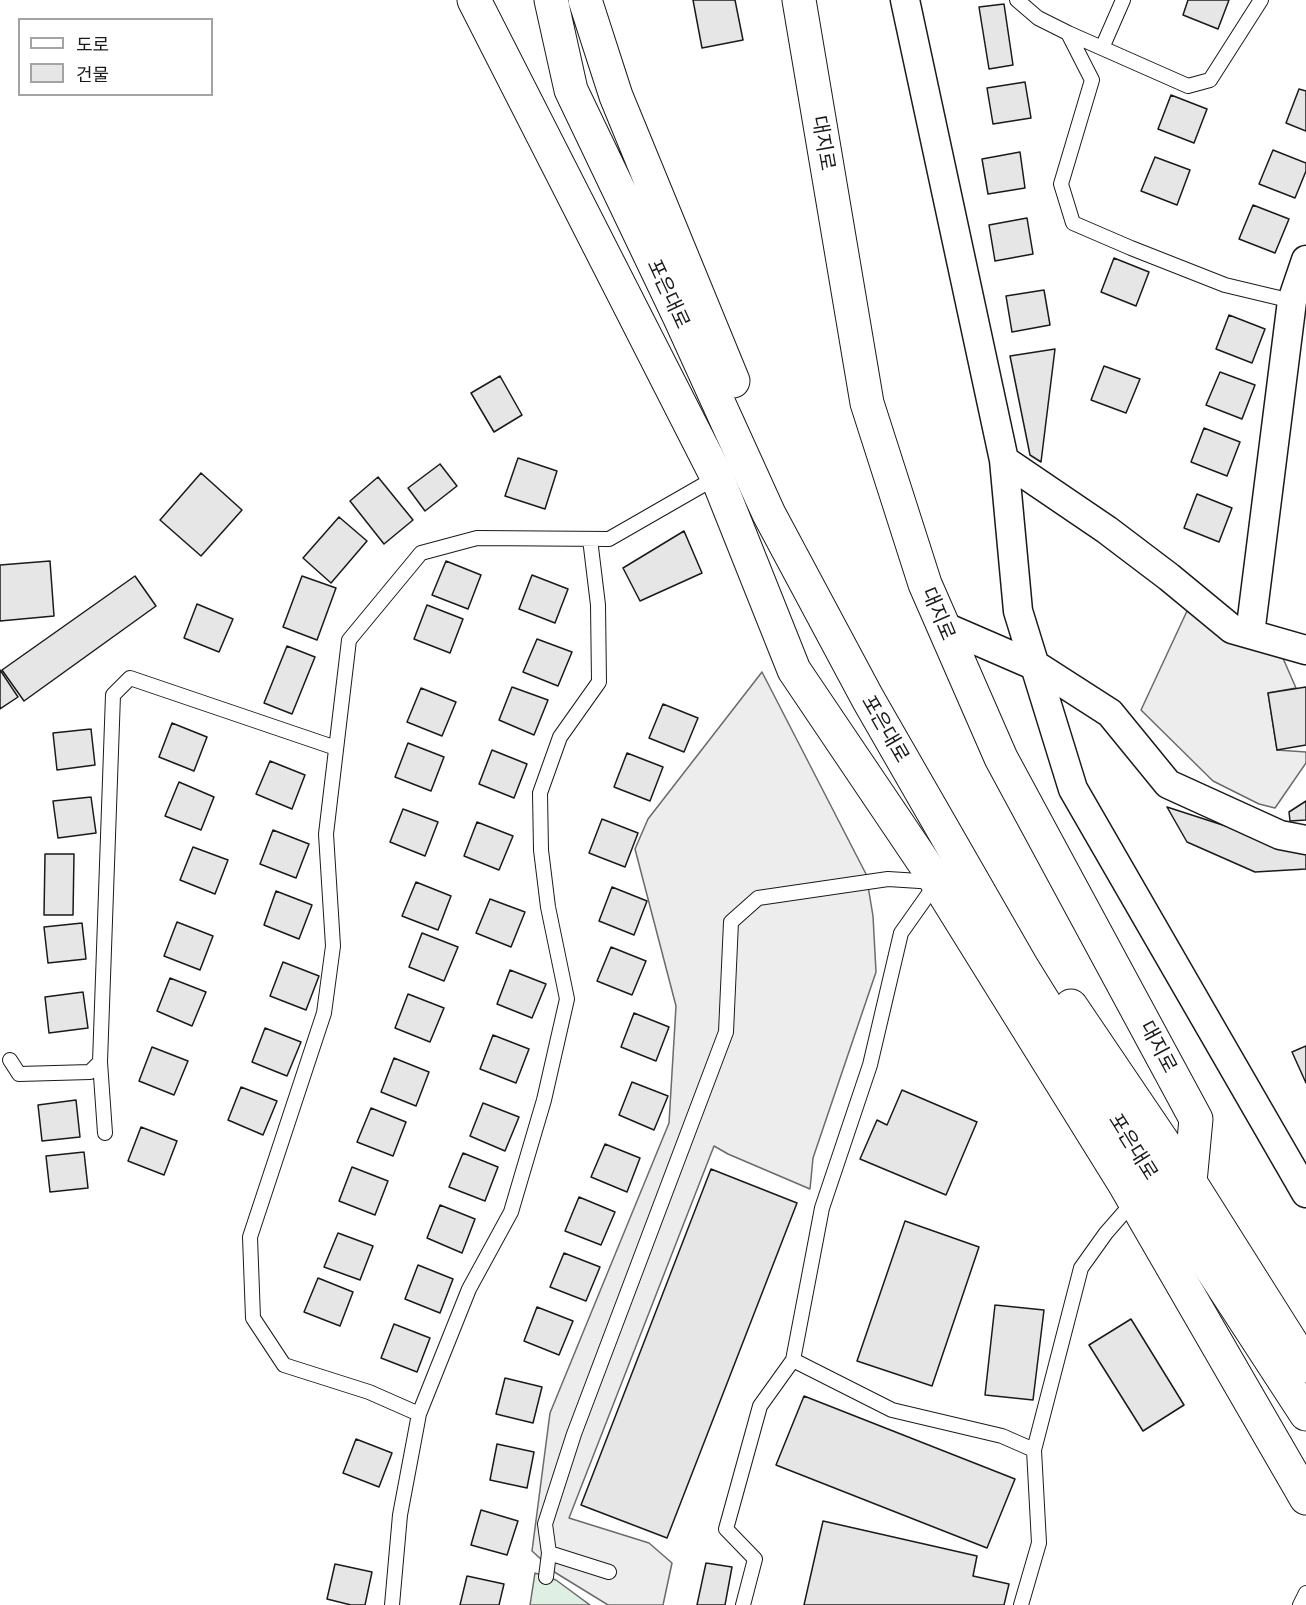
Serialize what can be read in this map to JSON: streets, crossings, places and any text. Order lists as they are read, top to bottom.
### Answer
{
  "streets": {
    "main road": ["대지로", "포은대로"]
  },
  "crossings": [
    ["대지로", "포은대로"]
  ],
  "legend": ["도로", "건물"]
}
